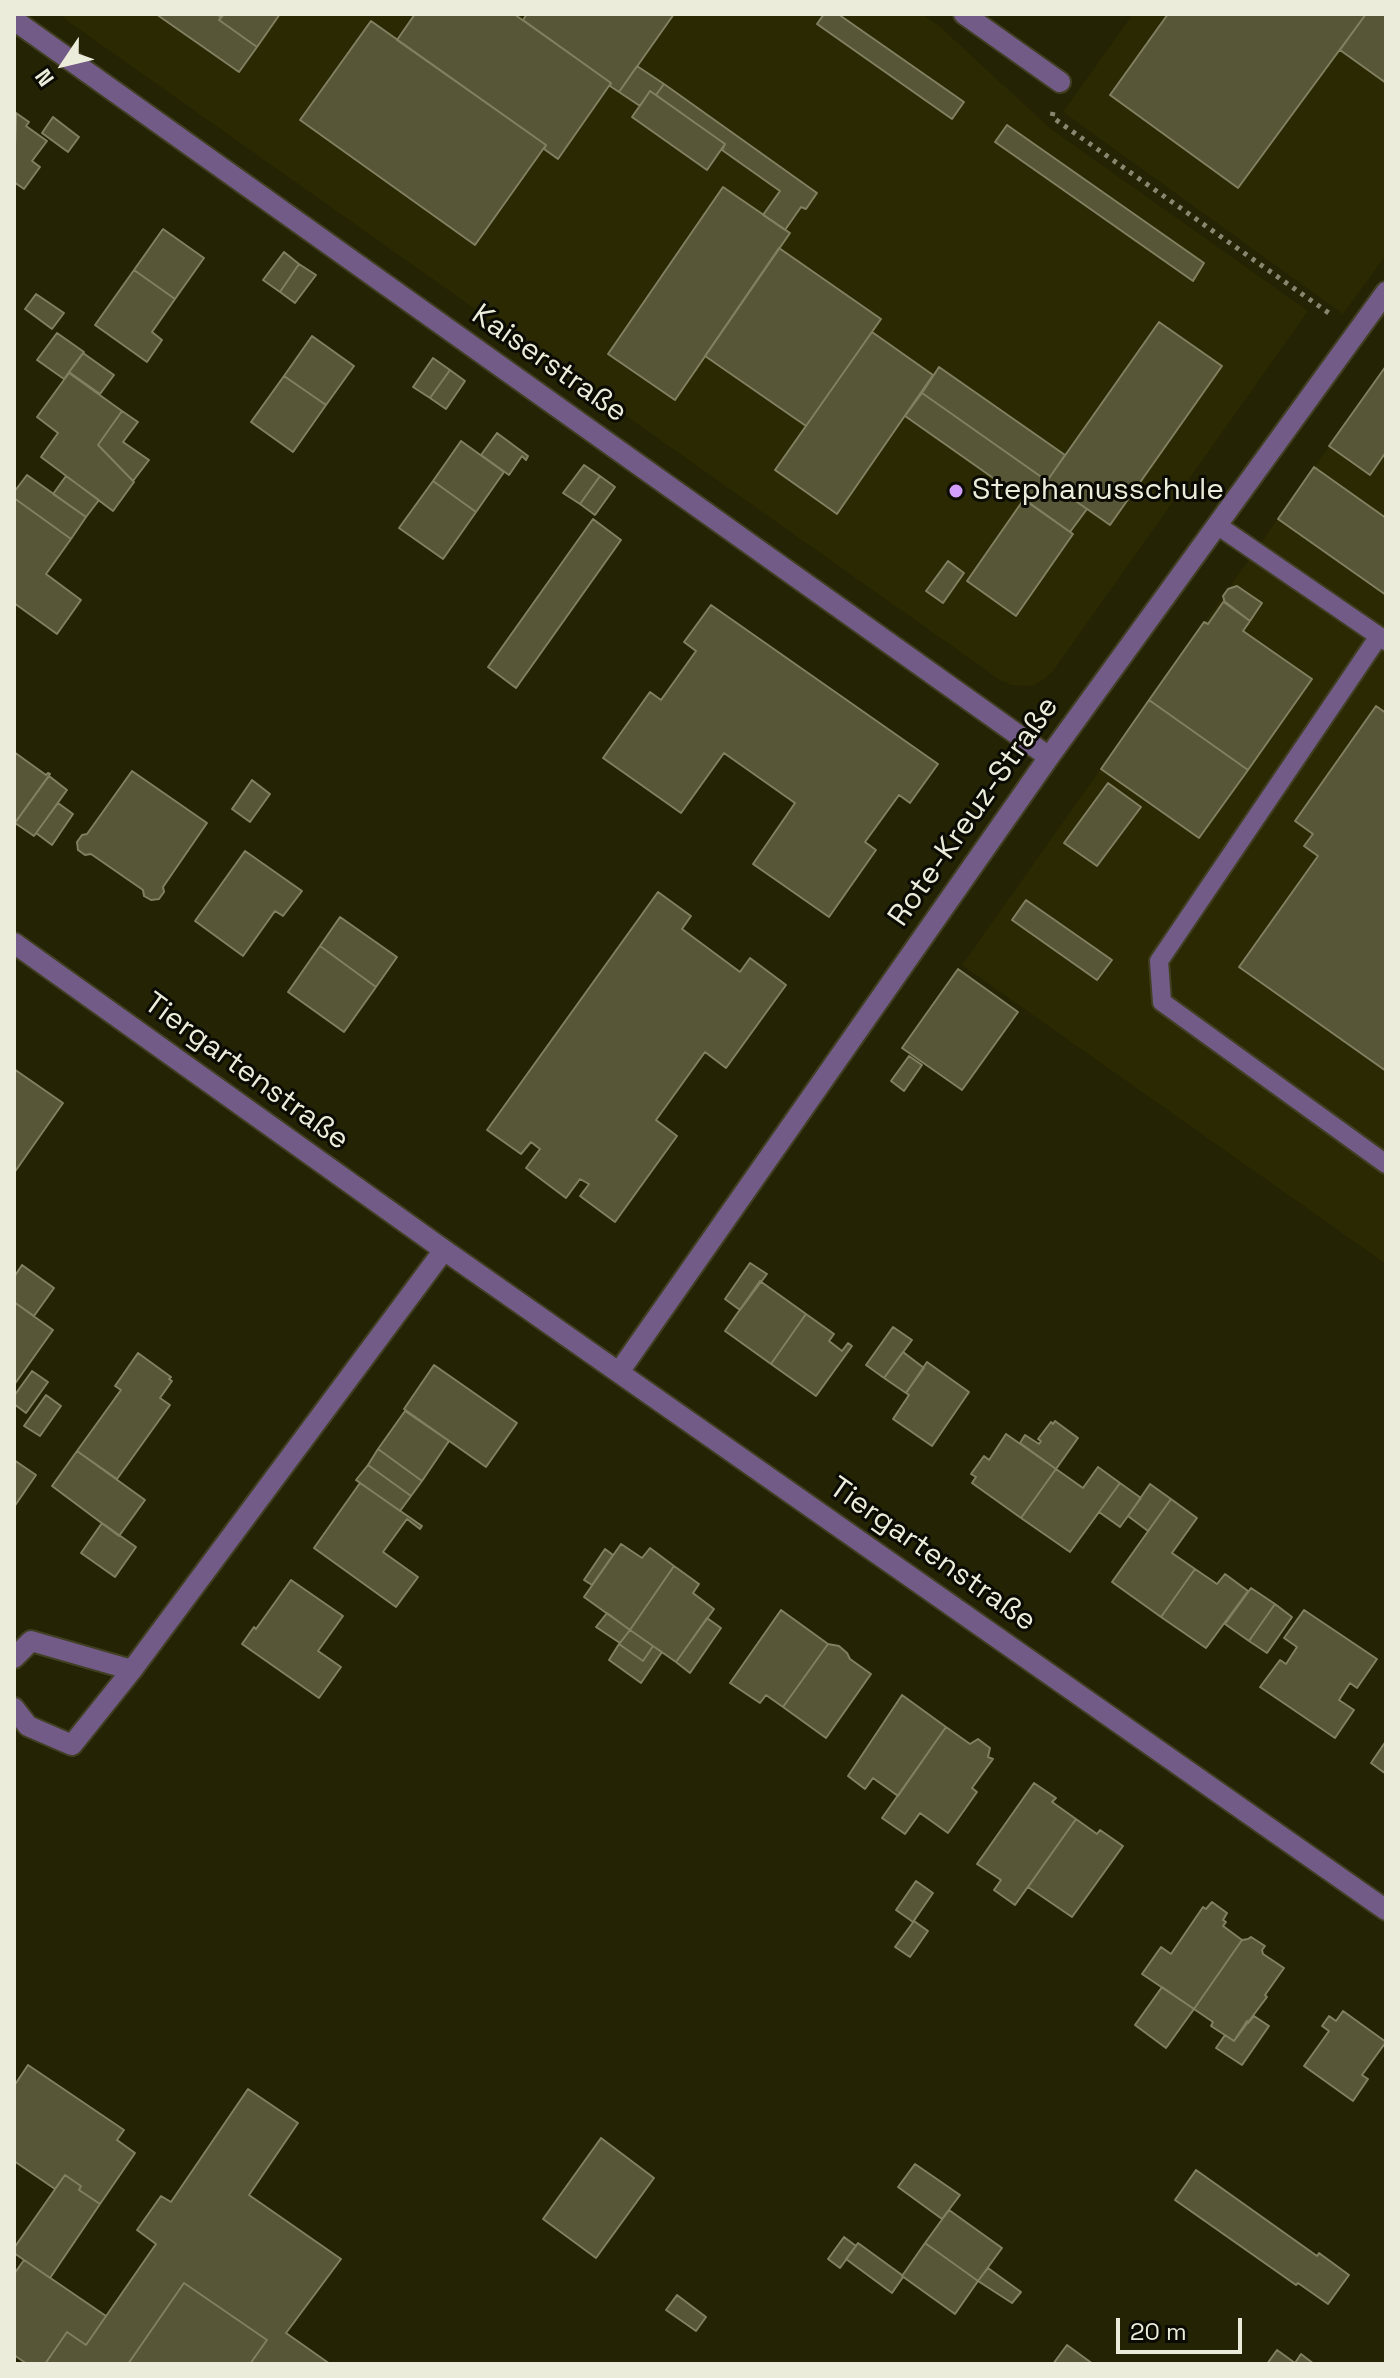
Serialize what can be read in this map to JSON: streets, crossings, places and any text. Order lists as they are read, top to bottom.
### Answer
{
  "streets": {
    "street": ["Kaiserstraße", "Rote-Kreuz-Straße", "Tiergartenstraße"]
  },
  "crossings": [
    ["Kaiserstraße", "Rote-Kreuz-Straße"],
    ["Rote-Kreuz-Straße", "Tiergartenstraße"]
  ],
  "places": ["Stephanusschule"],
  "scale_bar": "20 m",
  "north": "bottom left"
}
